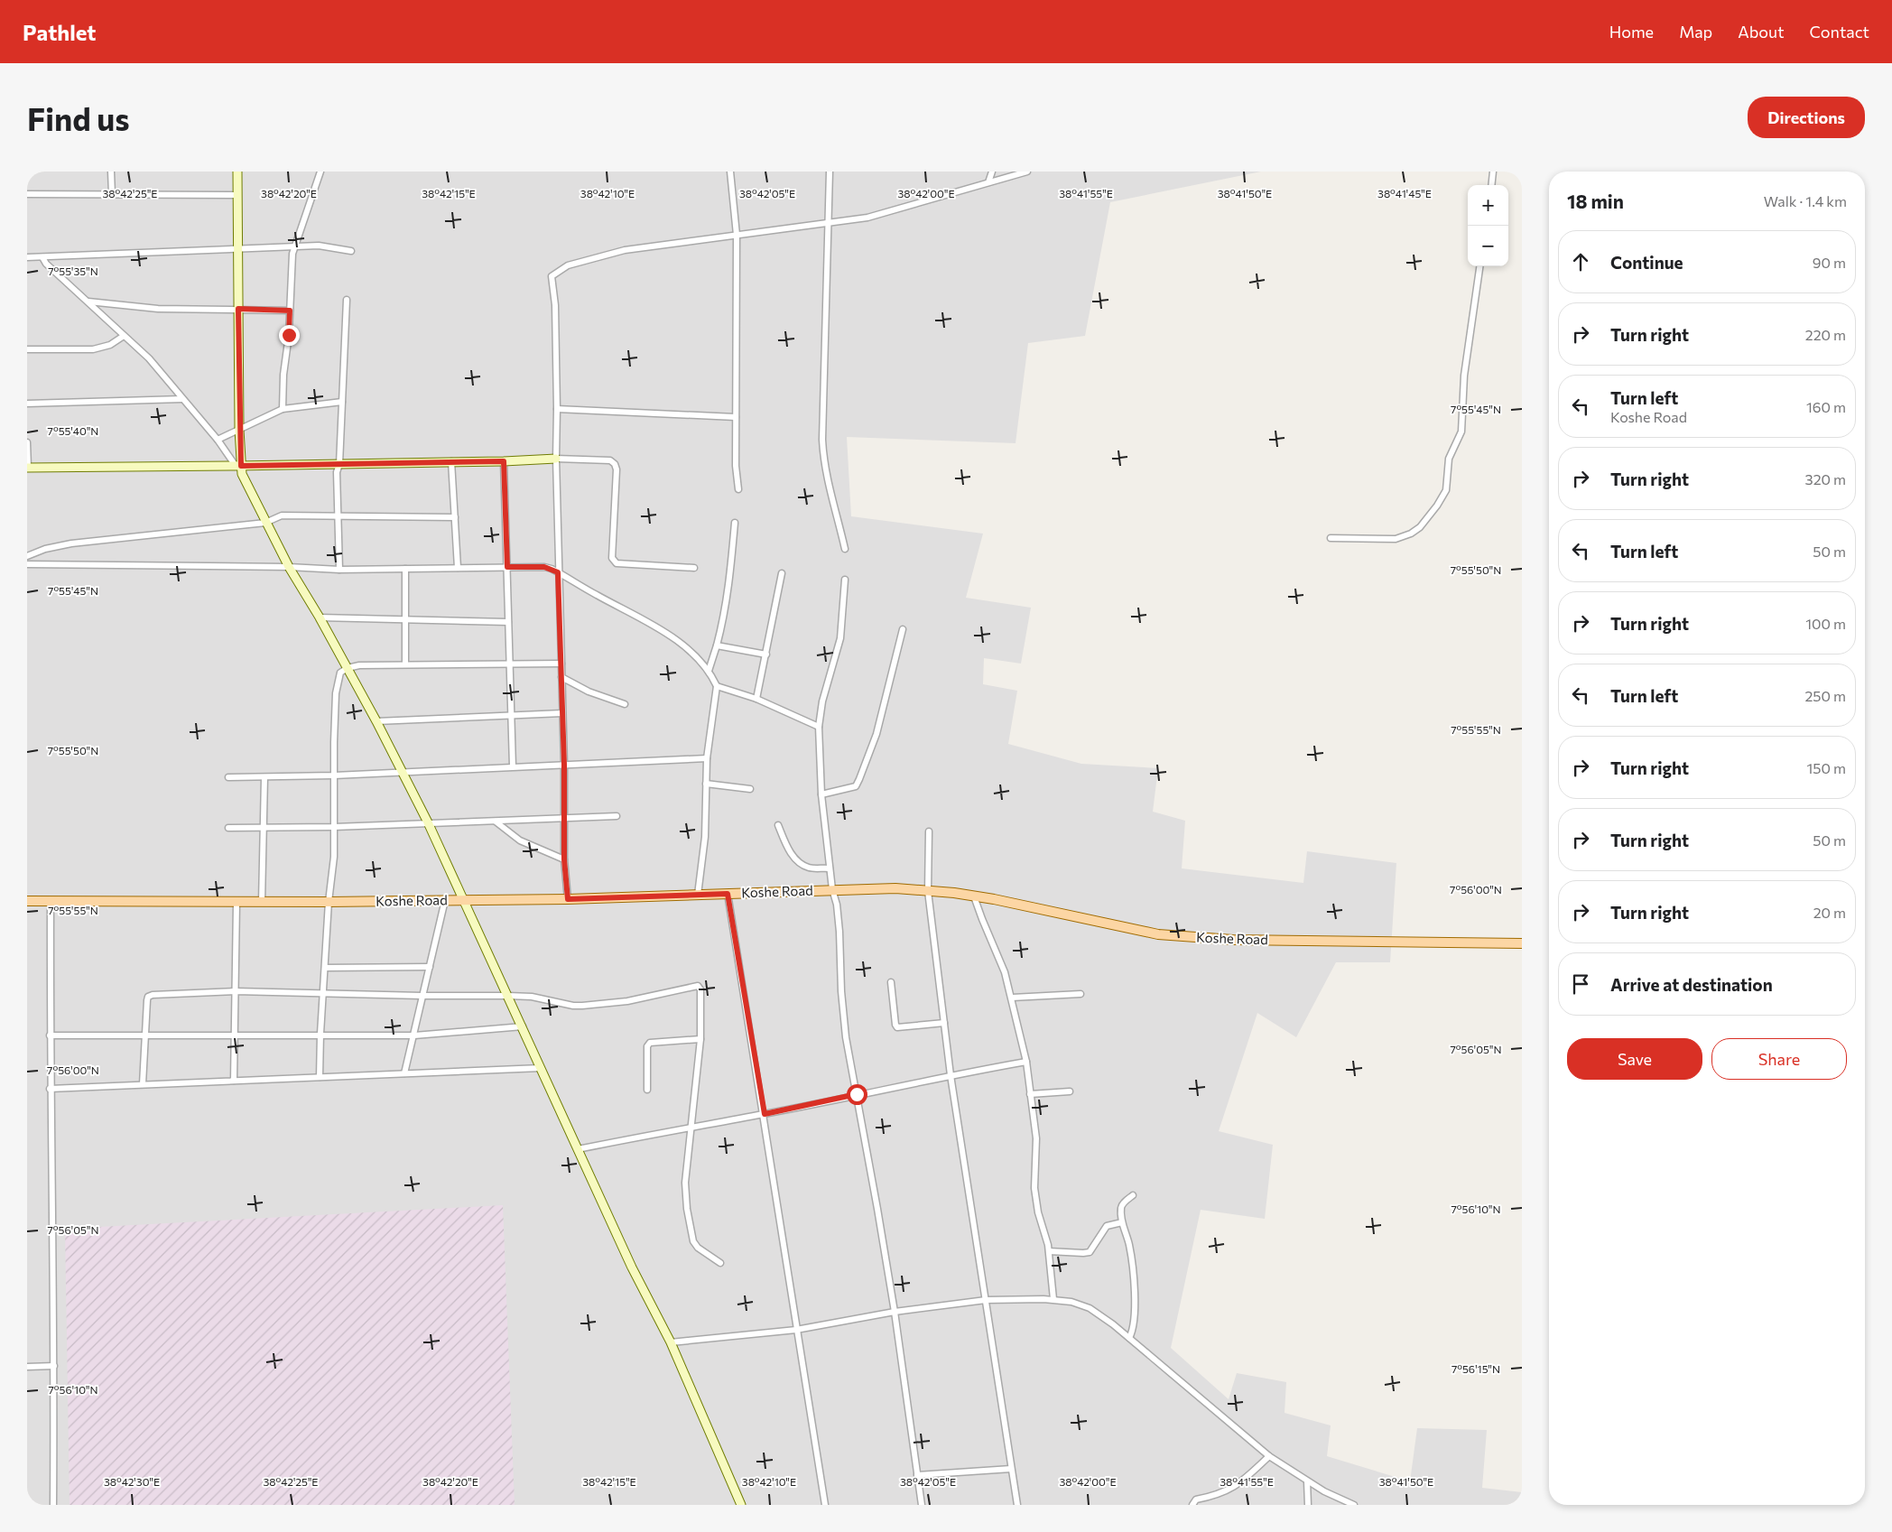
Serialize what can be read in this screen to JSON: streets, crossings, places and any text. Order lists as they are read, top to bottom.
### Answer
{
  "streets": {
    "main road": ["Koshe Road"]
  },
  "page": {
    "header": "Pathlet",
    "nav": [
      "Home",
      "Map",
      "About",
      "Contact"
    ],
    "buttons": [
      "Directions",
      ["Save", "Share"]
    ],
    "title": "Find us",
    "heading": ["18 min", "Walk · 1.4 km"],
    "map_buttons": ["+", "−"],
    "list": [
      ["Continue", "90 m"],
      ["Turn right", "220 m"],
      ["Turn left", "Koshe Road", "160 m"],
      ["Turn right", "320 m"],
      ["Turn left", "50 m"],
      ["Turn right", "100 m"],
      ["Turn left", "250 m"],
      ["Turn right", "150 m"],
      ["Turn right", "50 m"],
      ["Turn right", "20 m"],
      "Arrive at destination"
    ]
  },
  "coordinates": [
    "38°42'25\"E",
    "38°42'20\"E",
    "38°42'15\"E",
    "38°42'10\"E",
    "38°42'05\"E",
    "38°42'00\"E",
    "38°41'55\"E",
    "38°41'50\"E",
    "38°41'45\"E",
    "7°55'35\"N",
    "7°55'45\"N",
    "7°55'40\"N",
    "7°55'50\"N",
    "7°55'55\"N",
    "7°56'00\"N",
    "7°56'05\"N",
    "7°56'10\"N",
    "7°56'15\"N",
    "38°42'30\"E"
  ]
}
